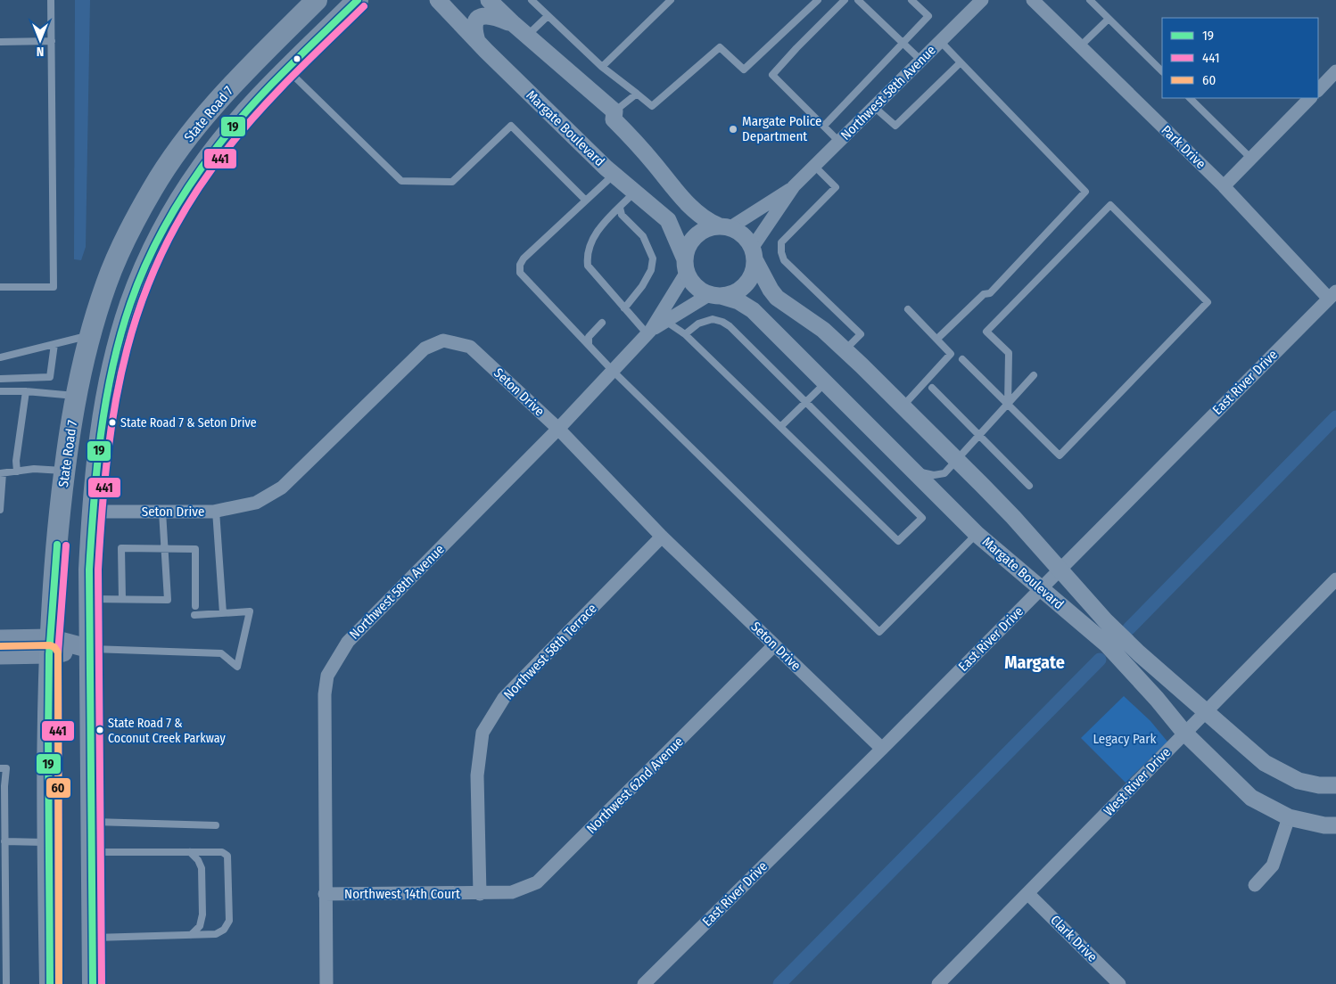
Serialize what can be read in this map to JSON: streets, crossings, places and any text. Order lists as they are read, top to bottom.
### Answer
{
  "streets": {
    "main road": ["State Road 7"],
    "street": [
      "Northwest 58th Avenue",
      "Margate Boulevard",
      "Park Drive",
      "East River Drive",
      "Seton Drive",
      "Northwest 58th Terrace",
      "West River Drive",
      "Northwest 62nd Avenue",
      "Northwest 14th Court",
      "Clark Drive"
    ]
  },
  "crossings": [
    ["Northwest 58th Avenue", "Margate Boulevard"],
    ["Northwest 58th Avenue", "Seton Drive"],
    ["Northwest 58th Avenue", "Northwest 14th Court"],
    ["State Road 7", "Seton Drive"],
    ["Margate Boulevard", "East River Drive"],
    ["Margate Boulevard", "West River Drive"],
    ["Park Drive", "East River Drive"],
    ["East River Drive", "Seton Drive"],
    ["Seton Drive", "Northwest 58th Terrace"],
    ["Seton Drive", "Northwest 62nd Avenue"],
    ["Northwest 58th Terrace", "Northwest 62nd Avenue"],
    ["Northwest 58th Terrace", "Northwest 14th Court"],
    ["West River Drive", "Clark Drive"],
    ["Northwest 62nd Avenue", "Northwest 14th Court"]
  ],
  "districts": ["Margate"],
  "parks": ["Legacy Park"],
  "places": ["Margate Police Department", "State Road 7 & Seton Drive", "State Road 7 & Coconut Creek Parkway"],
  "lines": ["transit line 19", "transit line 441", "transit line 60"],
  "legend": ["19", "441", "60"],
  "north": "bottom"
}
